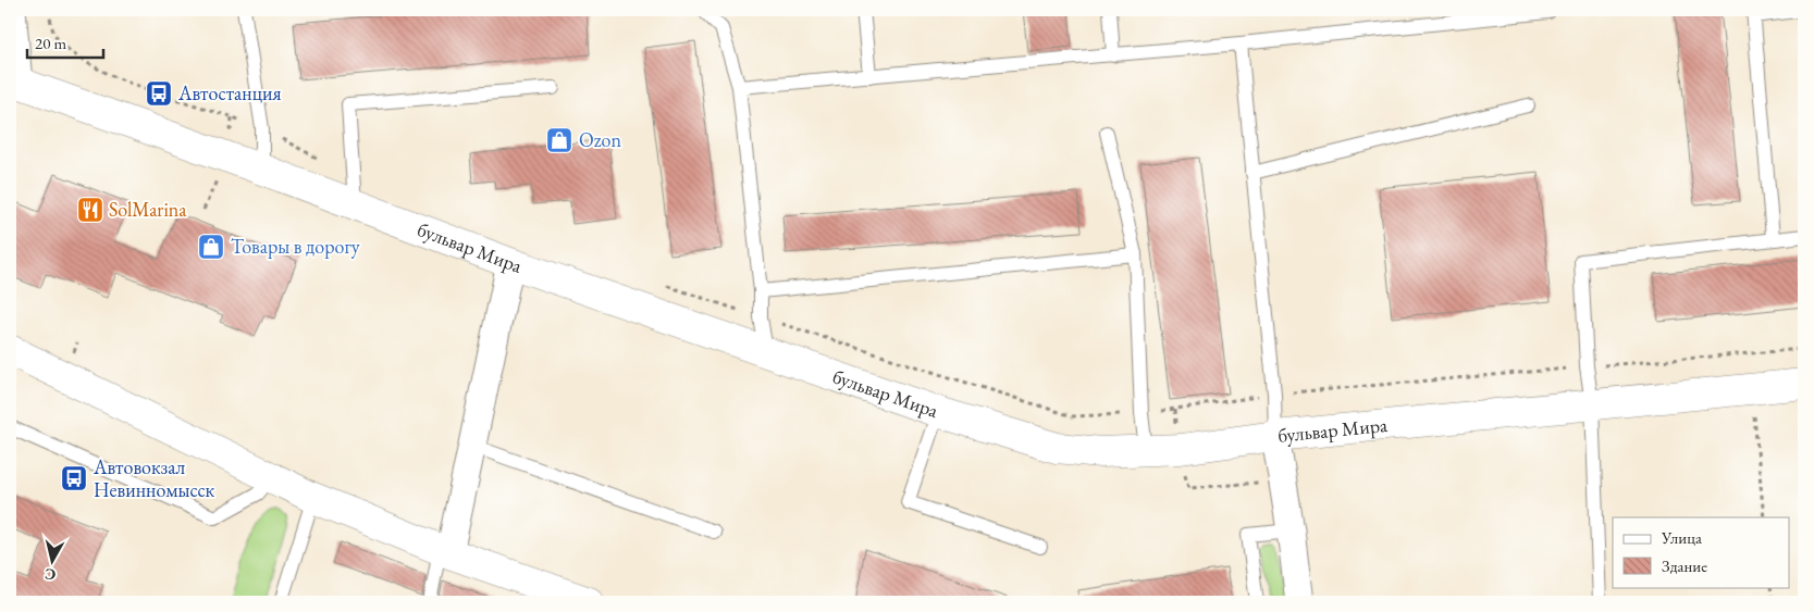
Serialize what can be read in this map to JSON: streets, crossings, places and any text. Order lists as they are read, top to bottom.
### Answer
{
  "streets": {
    "street": ["бульвар Мира"]
  },
  "places": {
    "bus stop": ["Автостанция", "Автовокзал Невинномысск"],
    "shop": ["Ozon", "Товары в дорогу"],
    "restaurant": ["SolMarina"]
  },
  "legend": ["Улица", "Здание"],
  "scale_bar": "20 m",
  "north": "bottom"
}
